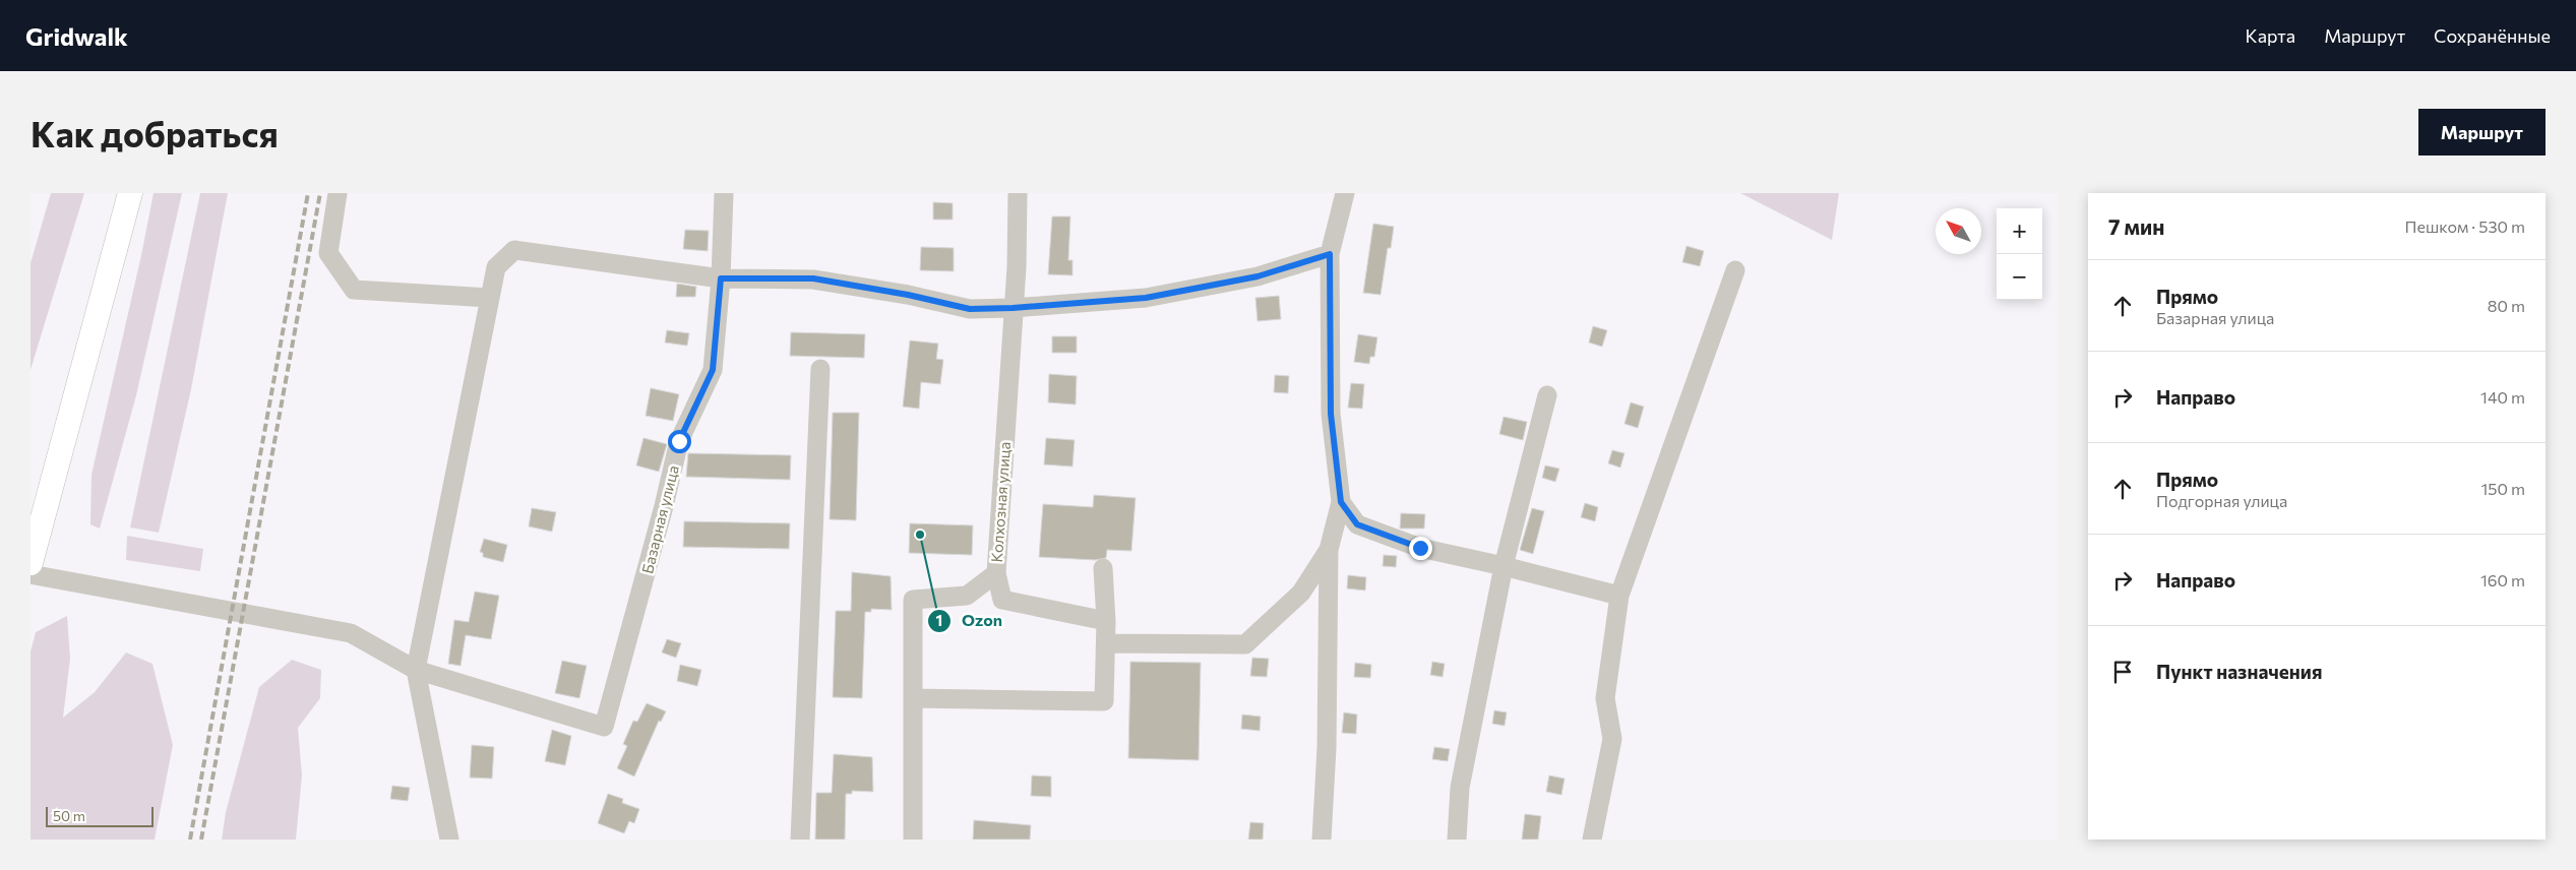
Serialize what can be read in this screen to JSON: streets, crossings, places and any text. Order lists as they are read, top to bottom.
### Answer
{
  "streets": {
    "street": ["Колхозная улица", "Базарная улица"]
  },
  "places": ["Ozon"],
  "scale_bar": "50 m",
  "north": "top left",
  "page": {
    "header": "Gridwalk",
    "nav": ["Карта", "Маршрут", "Сохранённые"],
    "buttons": "Маршрут",
    "title": "Как добраться",
    "heading": ["7 мин", "Пешком · 530 m"],
    "map_buttons": ["+", "−"],
    "list": [
      ["Прямо", "Базарная улица", "80 m"],
      ["Направо", "140 m"],
      ["Прямо", "Подгорная улица", "150 m"],
      ["Направо", "160 m"],
      "Пункт назначения"
    ],
    "scale": "50 m"
  }
}
